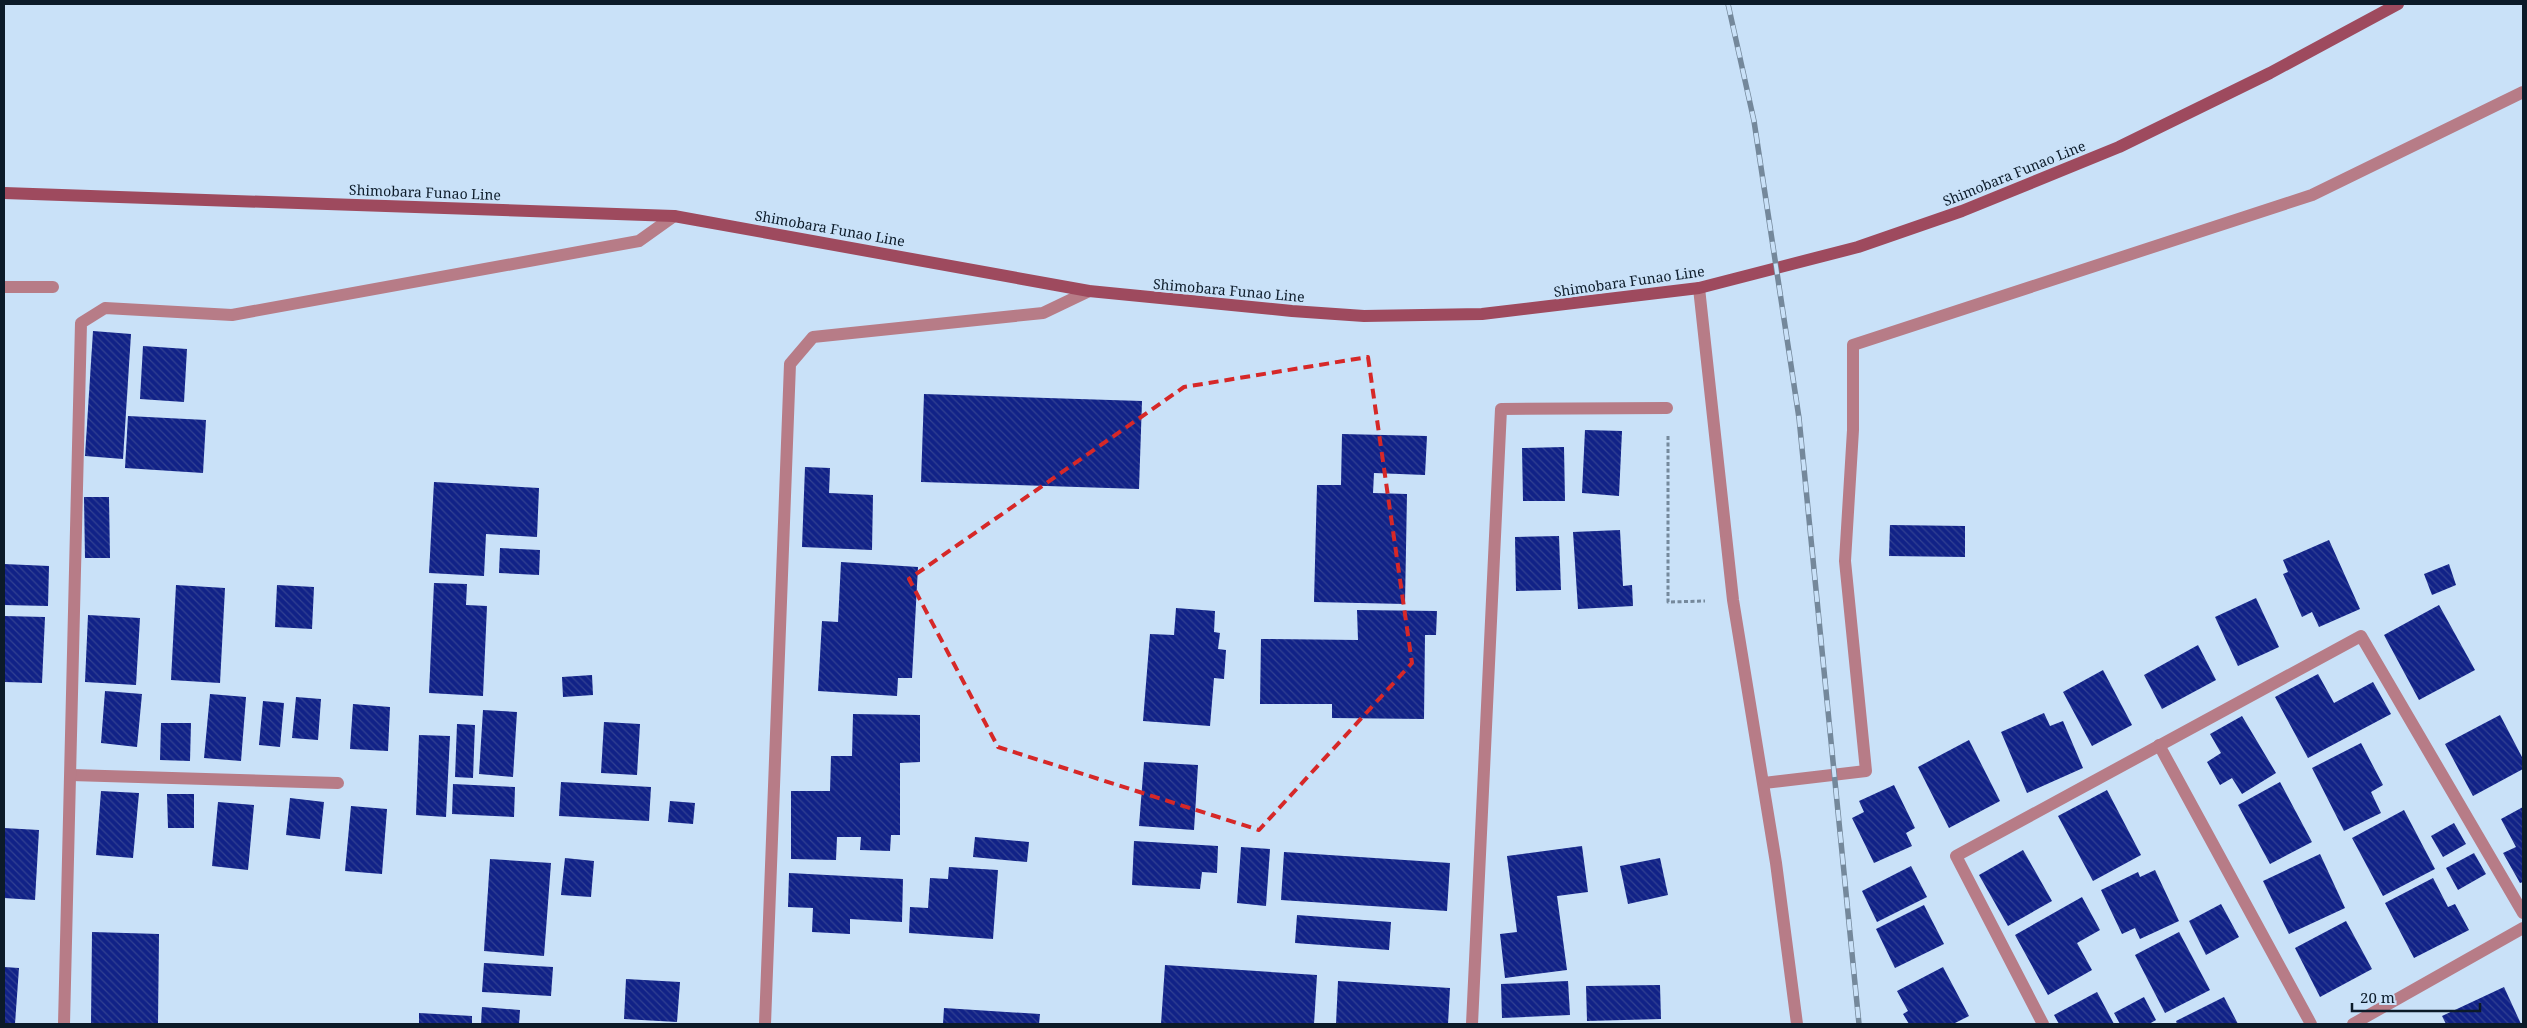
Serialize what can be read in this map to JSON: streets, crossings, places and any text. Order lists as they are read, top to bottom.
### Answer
{
  "streets": {
    "main road": ["Shimobara Funao Line"]
  },
  "scale_bar": "20 m"
}
